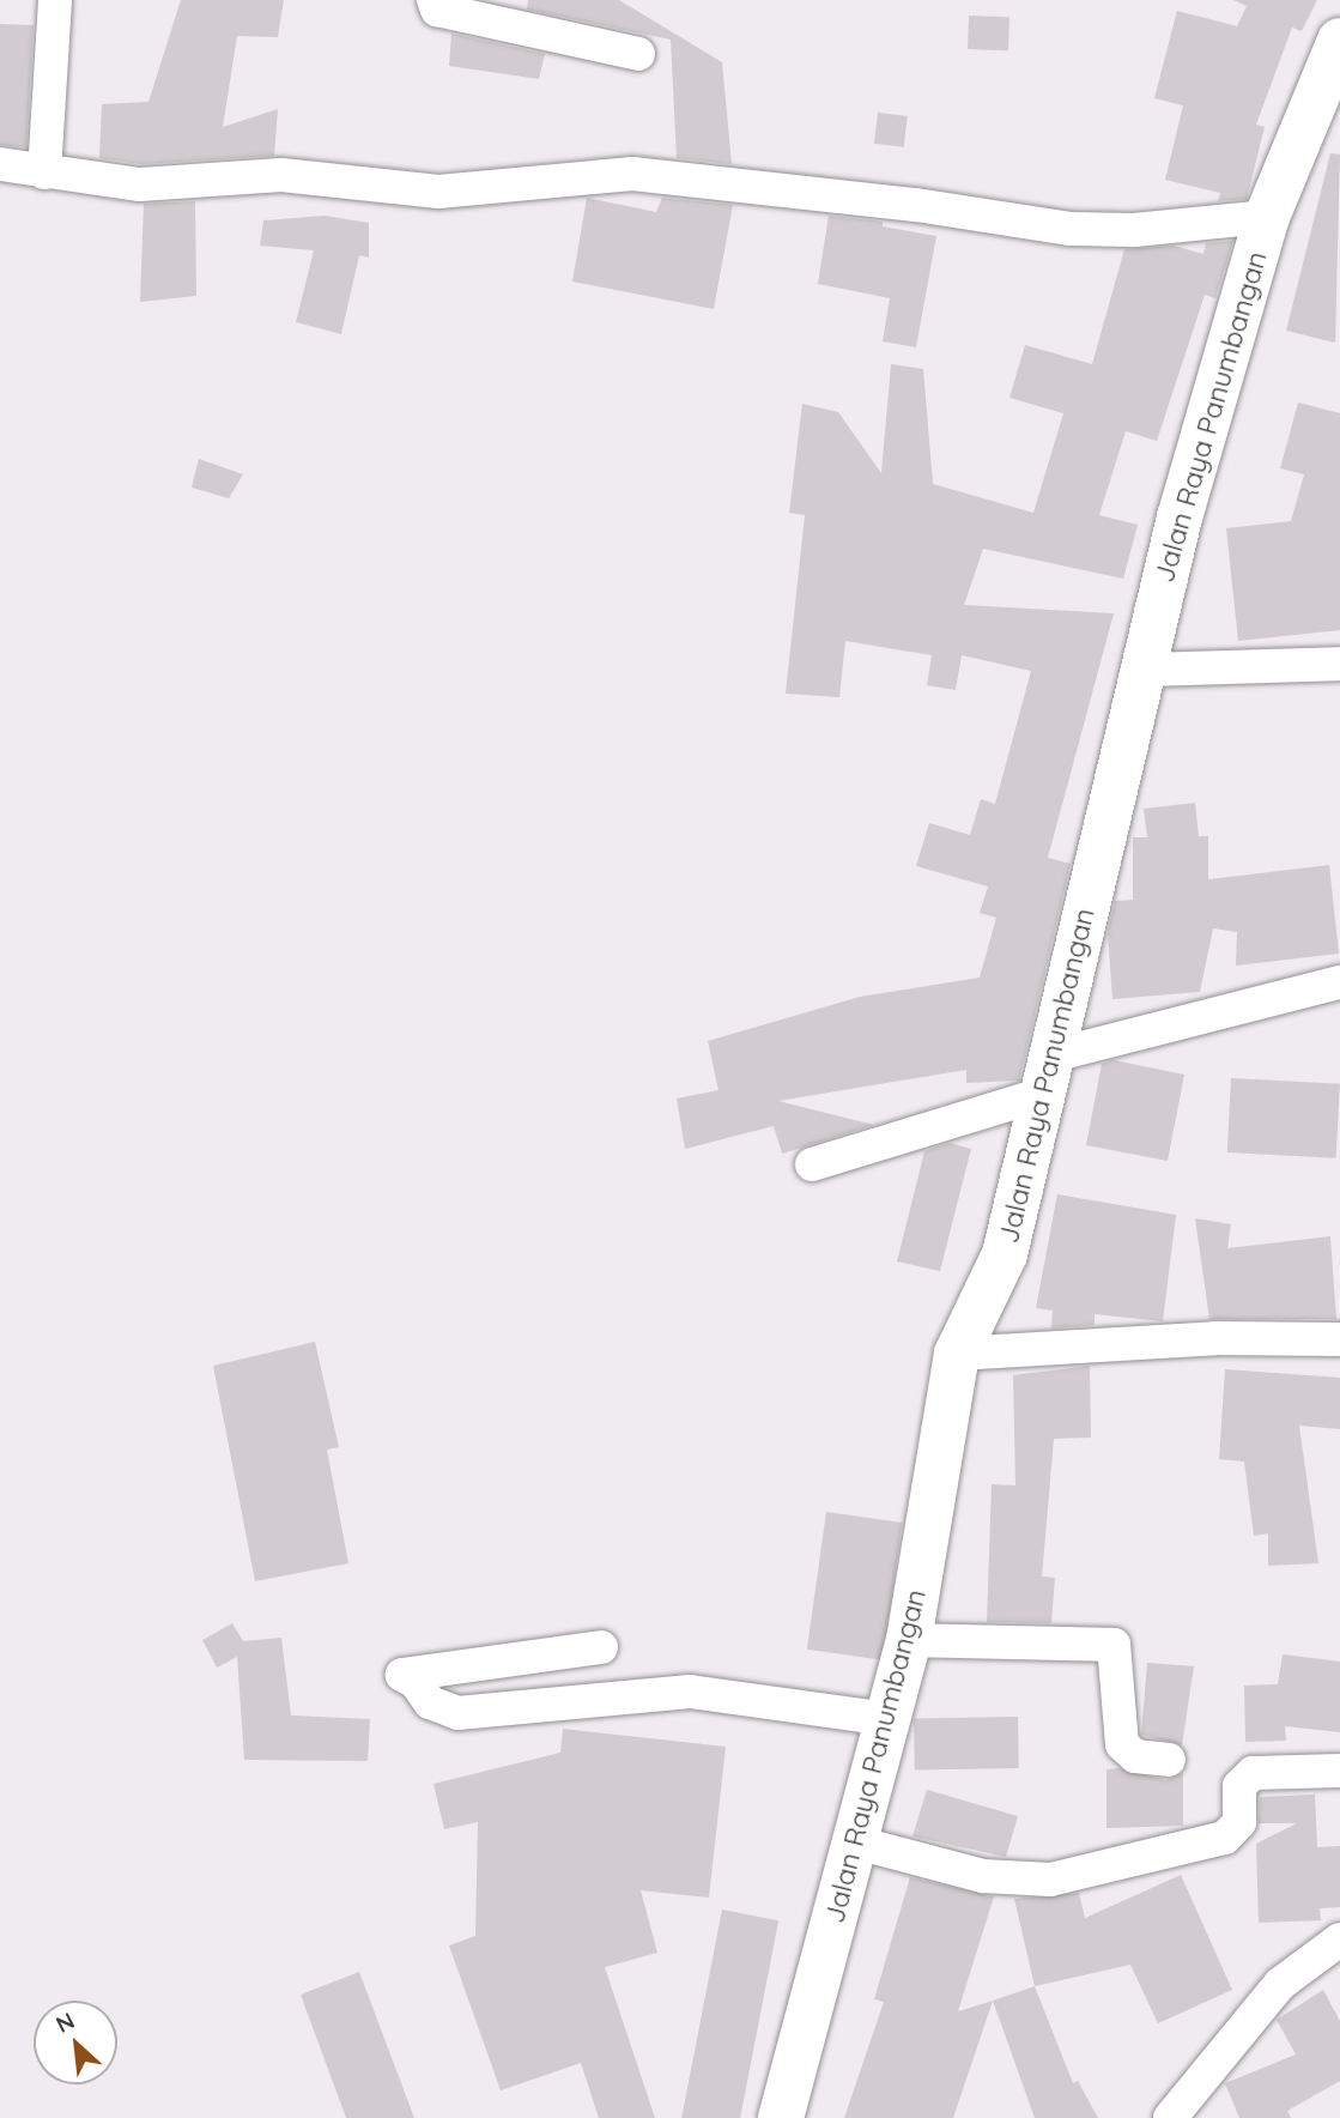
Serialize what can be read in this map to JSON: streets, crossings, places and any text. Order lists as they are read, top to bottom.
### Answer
{
  "streets": {
    "main road": ["Jalan Raya Panumbangan"]
  },
  "north": "top left"
}
